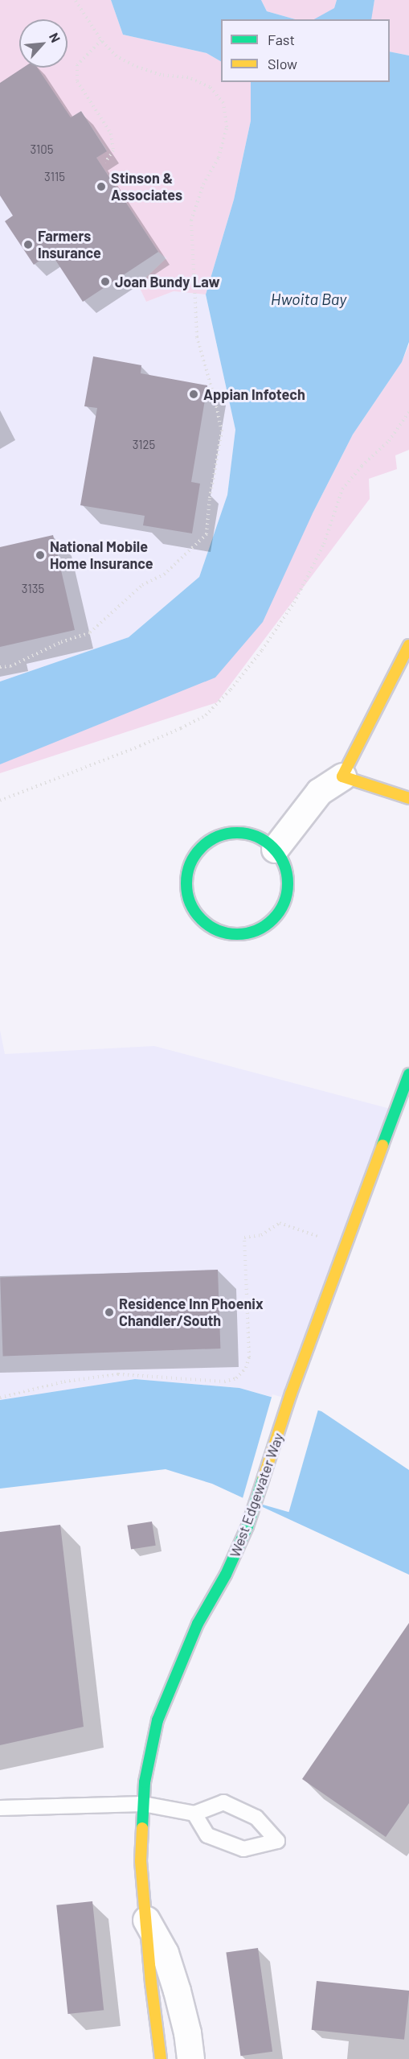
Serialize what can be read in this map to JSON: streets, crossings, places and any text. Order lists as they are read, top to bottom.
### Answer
{
  "streets": {
    "street": ["West Edgewater Way"]
  },
  "water": ["Hwoita Bay"],
  "places": [
    "Stinson & Associates",
    "Farmers Insurance",
    "Joan Bundy Law",
    "Appian Infotech",
    "National Mobile Home Insurance",
    "Residence Inn Phoenix Chandler/South"
  ],
  "house_numbers": [
    "3105",
    "3115",
    "3125",
    "3135"
  ],
  "legend": ["Fast", "Slow"],
  "north": "top right"
}
